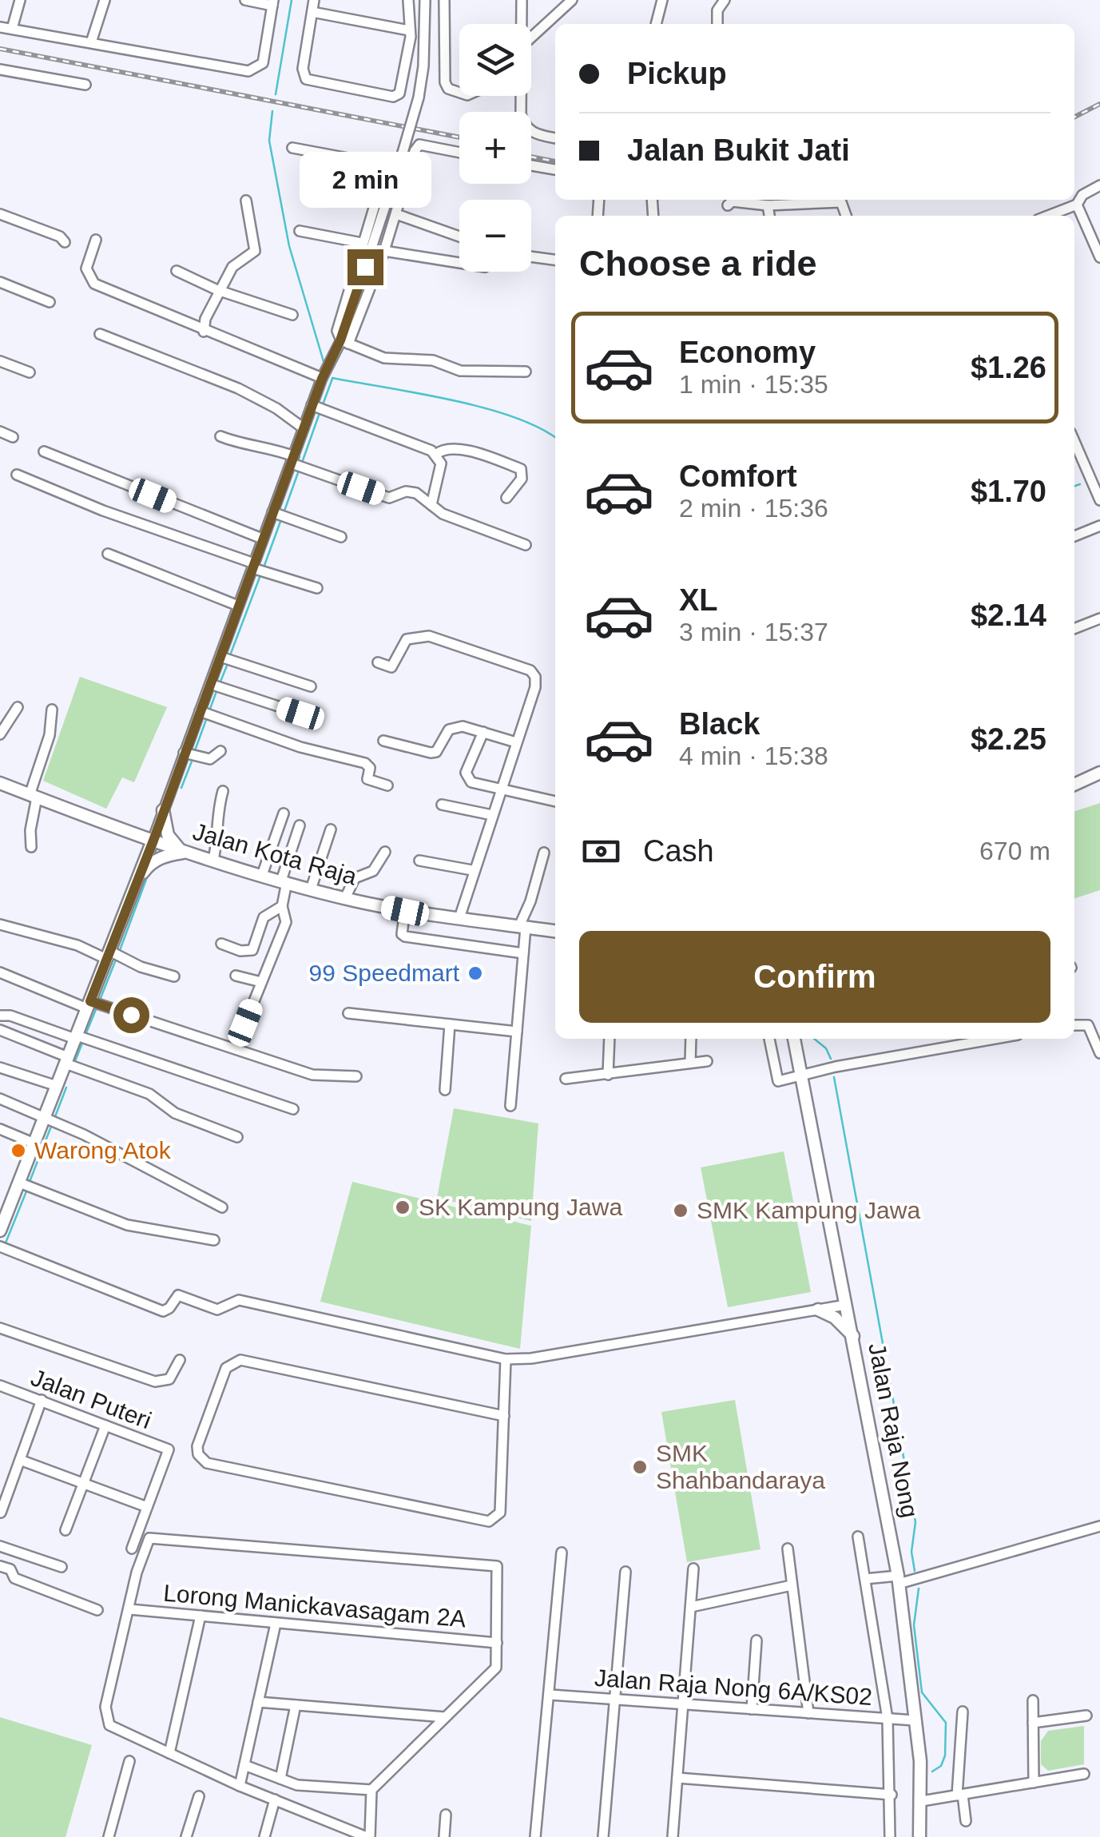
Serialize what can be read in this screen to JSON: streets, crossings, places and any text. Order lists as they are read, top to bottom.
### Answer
{
  "streets": {
    "main road": ["Jalan Kota Raja", "Jalan Raja Nong"],
    "street": ["Jalan Puteri", "Lorong Manickavasagam 2A", "Jalan Raja Nong 6A/KS02"]
  },
  "crossings": [
    ["Jalan Raja Nong", "Jalan Raja Nong 6A/KS02"]
  ],
  "places": [
    "99 Speedmart",
    "Warong Atok",
    "SK Kampung Jawa",
    "SMK Kampung Jawa",
    "SMK Shahbandaraya"
  ],
  "page": {
    "map_buttons": ["+", "−"],
    "banner": ["Pickup", "Jalan Bukit Jati"],
    "bubble": "2 min",
    "heading": "Choose a ride",
    "list": [
      {
        "name": "Economy",
        "note": "1 min · 15:35",
        "value": "$1.26"
      },
      {
        "name": "Comfort",
        "note": "2 min · 15:36",
        "value": "$1.70"
      },
      {
        "name": "XL",
        "note": "3 min · 15:37",
        "value": "$2.14"
      },
      {
        "name": "Black",
        "note": "4 min · 15:38",
        "value": "$2.25"
      }
    ],
    "pay": ["Cash", "670 m"],
    "buttons": "Confirm"
  }
}
